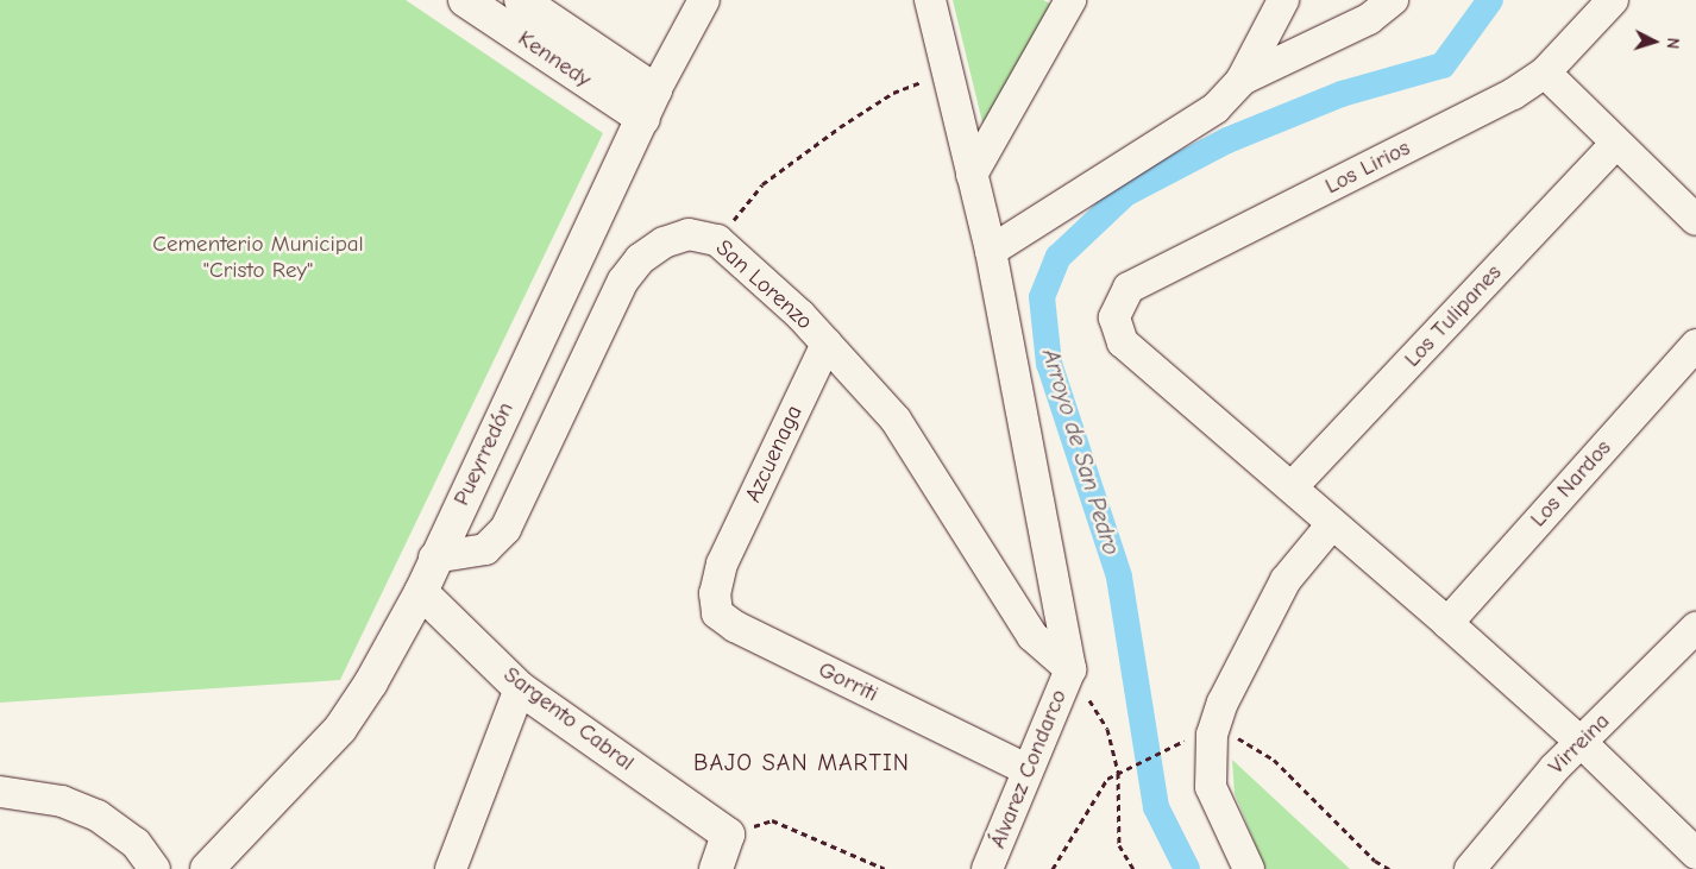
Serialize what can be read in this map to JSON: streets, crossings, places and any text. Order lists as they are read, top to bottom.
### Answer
{
  "streets": {
    "street": [
      "Kennedy",
      "Los Lirios",
      "San Lorenzo",
      "Los Tulipanes",
      "Pueyrredón",
      "Azcuenaga",
      "Los Nardos",
      "Gorriti",
      "Sargento Cabral",
      "Virreina",
      "Álvarez Condarco"
    ]
  },
  "crossings": [
    ["Kennedy", "Pueyrredón"],
    ["Los Lirios", "Los Tulipanes"],
    ["San Lorenzo", "Pueyrredón"],
    ["San Lorenzo", "Azcuenaga"],
    ["San Lorenzo", "Álvarez Condarco"],
    ["Pueyrredón", "Sargento Cabral"],
    ["Azcuenaga", "Gorriti"],
    ["Gorriti", "Álvarez Condarco"]
  ],
  "districts": ["BAJO SAN MARTIN"],
  "water": ["Arroyo de San Pedro"],
  "parks": ["Cementerio Municipal \"Cristo Rey\""],
  "north": "right"
}
